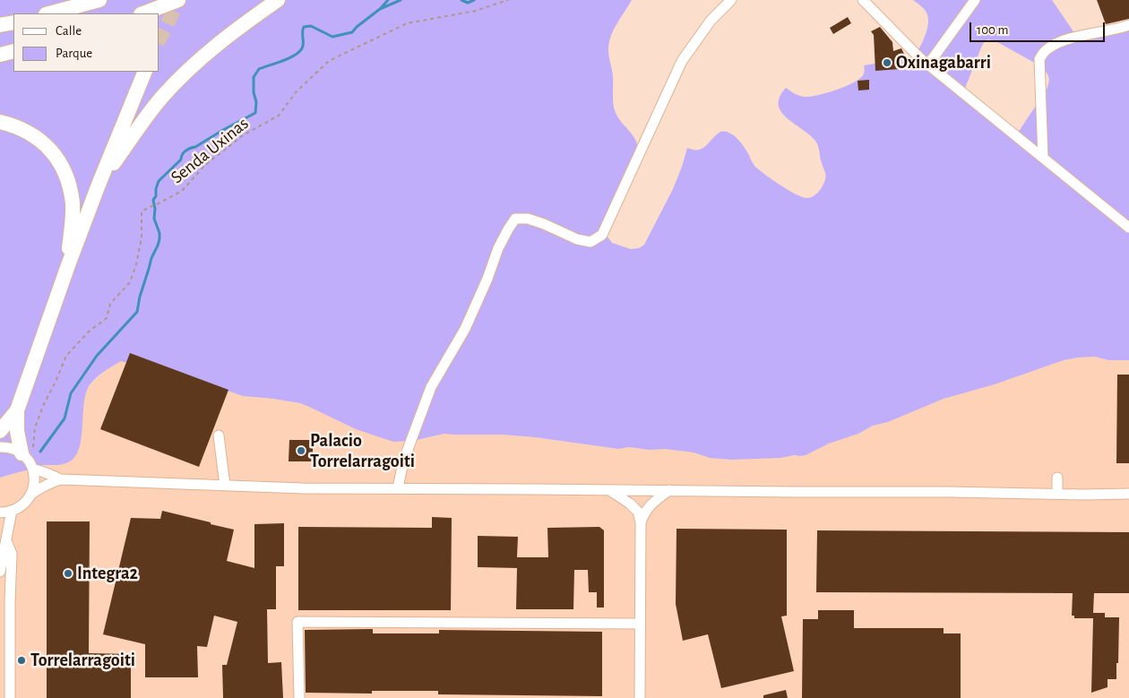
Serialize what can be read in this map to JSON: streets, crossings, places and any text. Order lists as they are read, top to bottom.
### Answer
{
  "streets": {
    "path": ["Senda Uxinas"]
  },
  "places": [
    "Oxinagabarri",
    "Palacio Torrelarragoiti",
    "Integra2",
    "Torrelarragoiti"
  ],
  "legend": ["Calle", "Parque"],
  "scale_bar": "100 m"
}
